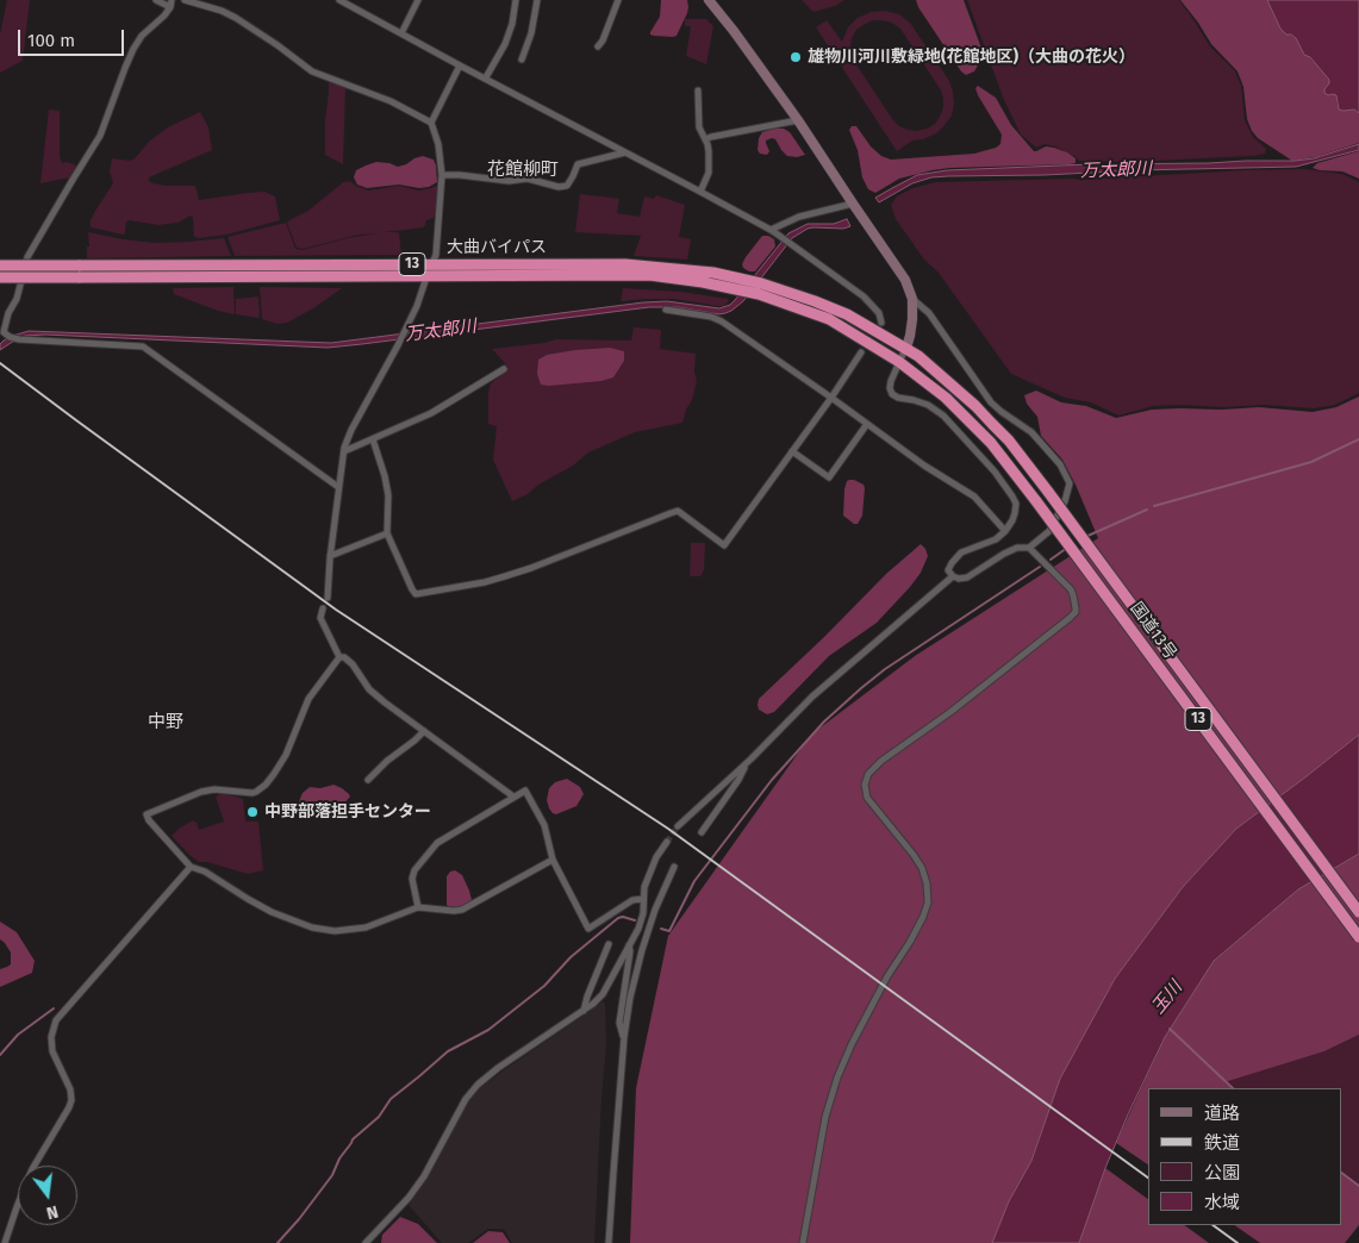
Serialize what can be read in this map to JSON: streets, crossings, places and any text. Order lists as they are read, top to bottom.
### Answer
{
  "streets": {
    "highway": ["大曲バイパス", "13", "国道13号"]
  },
  "crossings": [
    ["大曲バイパス", "国道13号"]
  ],
  "districts": ["花館柳町", "中野"],
  "water": ["万太郎川", "玉川"],
  "places": ["雄物川河川敷緑地(花館地区)（大曲の花火）", "中野部落担手センター"],
  "legend": [
    "道路",
    "鉄道",
    "公園",
    "水域"
  ],
  "scale_bar": "100 m",
  "north": "bottom"
}
